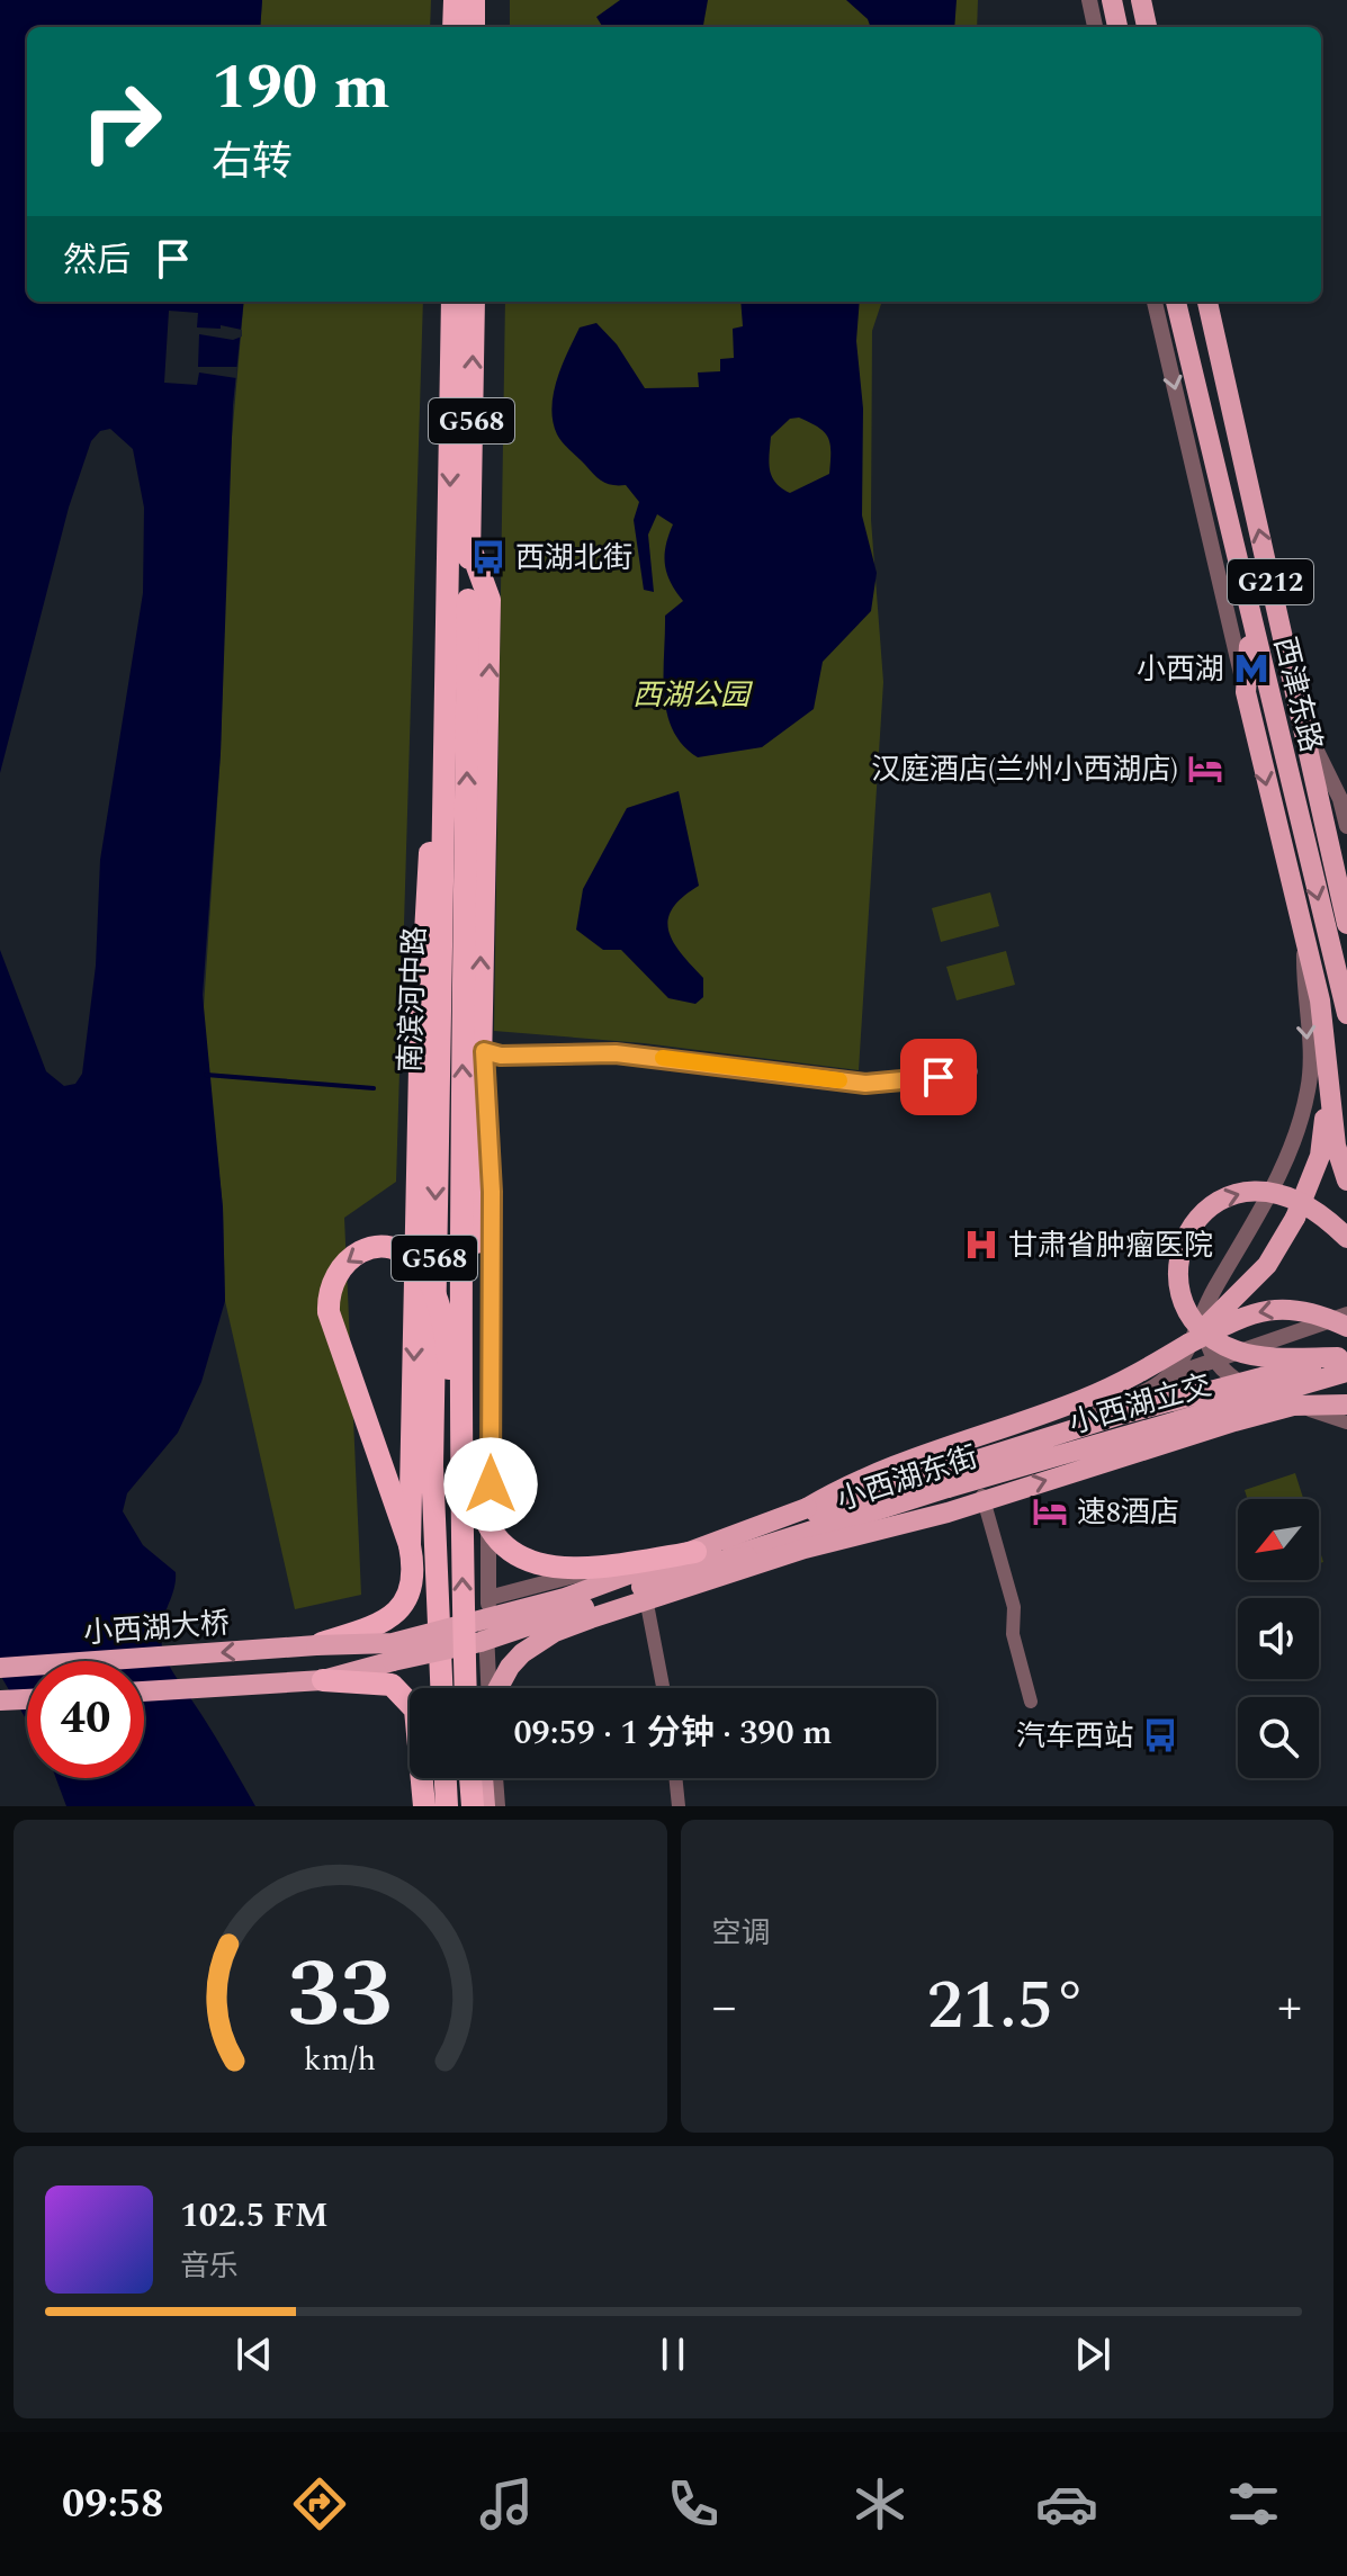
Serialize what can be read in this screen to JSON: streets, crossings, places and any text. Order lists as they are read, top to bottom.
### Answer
{
  "streets": {
    "highway": ["G568", "南滨河中路"],
    "main road": [
      "G212",
      "西津东路",
      "小西湖立交",
      "小西湖大桥"
    ],
    "street": ["小西湖东街"]
  },
  "crossings": [
    ["小西湖立交", "小西湖东街"],
    ["小西湖立交", "小西湖大桥"]
  ],
  "parks": ["西湖公园"],
  "places": {
    "bus stop": ["西湖北街", "汽车西站"],
    "metro station": ["小西湖"],
    "hotel": ["汉庭酒店(兰州小西湖店)", "速8酒店"],
    "hospital": ["甘肃省肿瘤医院"]
  },
  "north": "bottom left",
  "page": {
    "turn": ["190 m", "右转"],
    "then": "然后",
    "limit": "40",
    "trip": "09:59 · 1 分钟 · 390 m",
    "tile": "空调",
    "heat": ["−", "21.5°", "+"],
    "song": ["102.5 FM", "音乐"],
    "tabs": "09:58",
    "gauge": ["33", "km/h"]
  }
}
